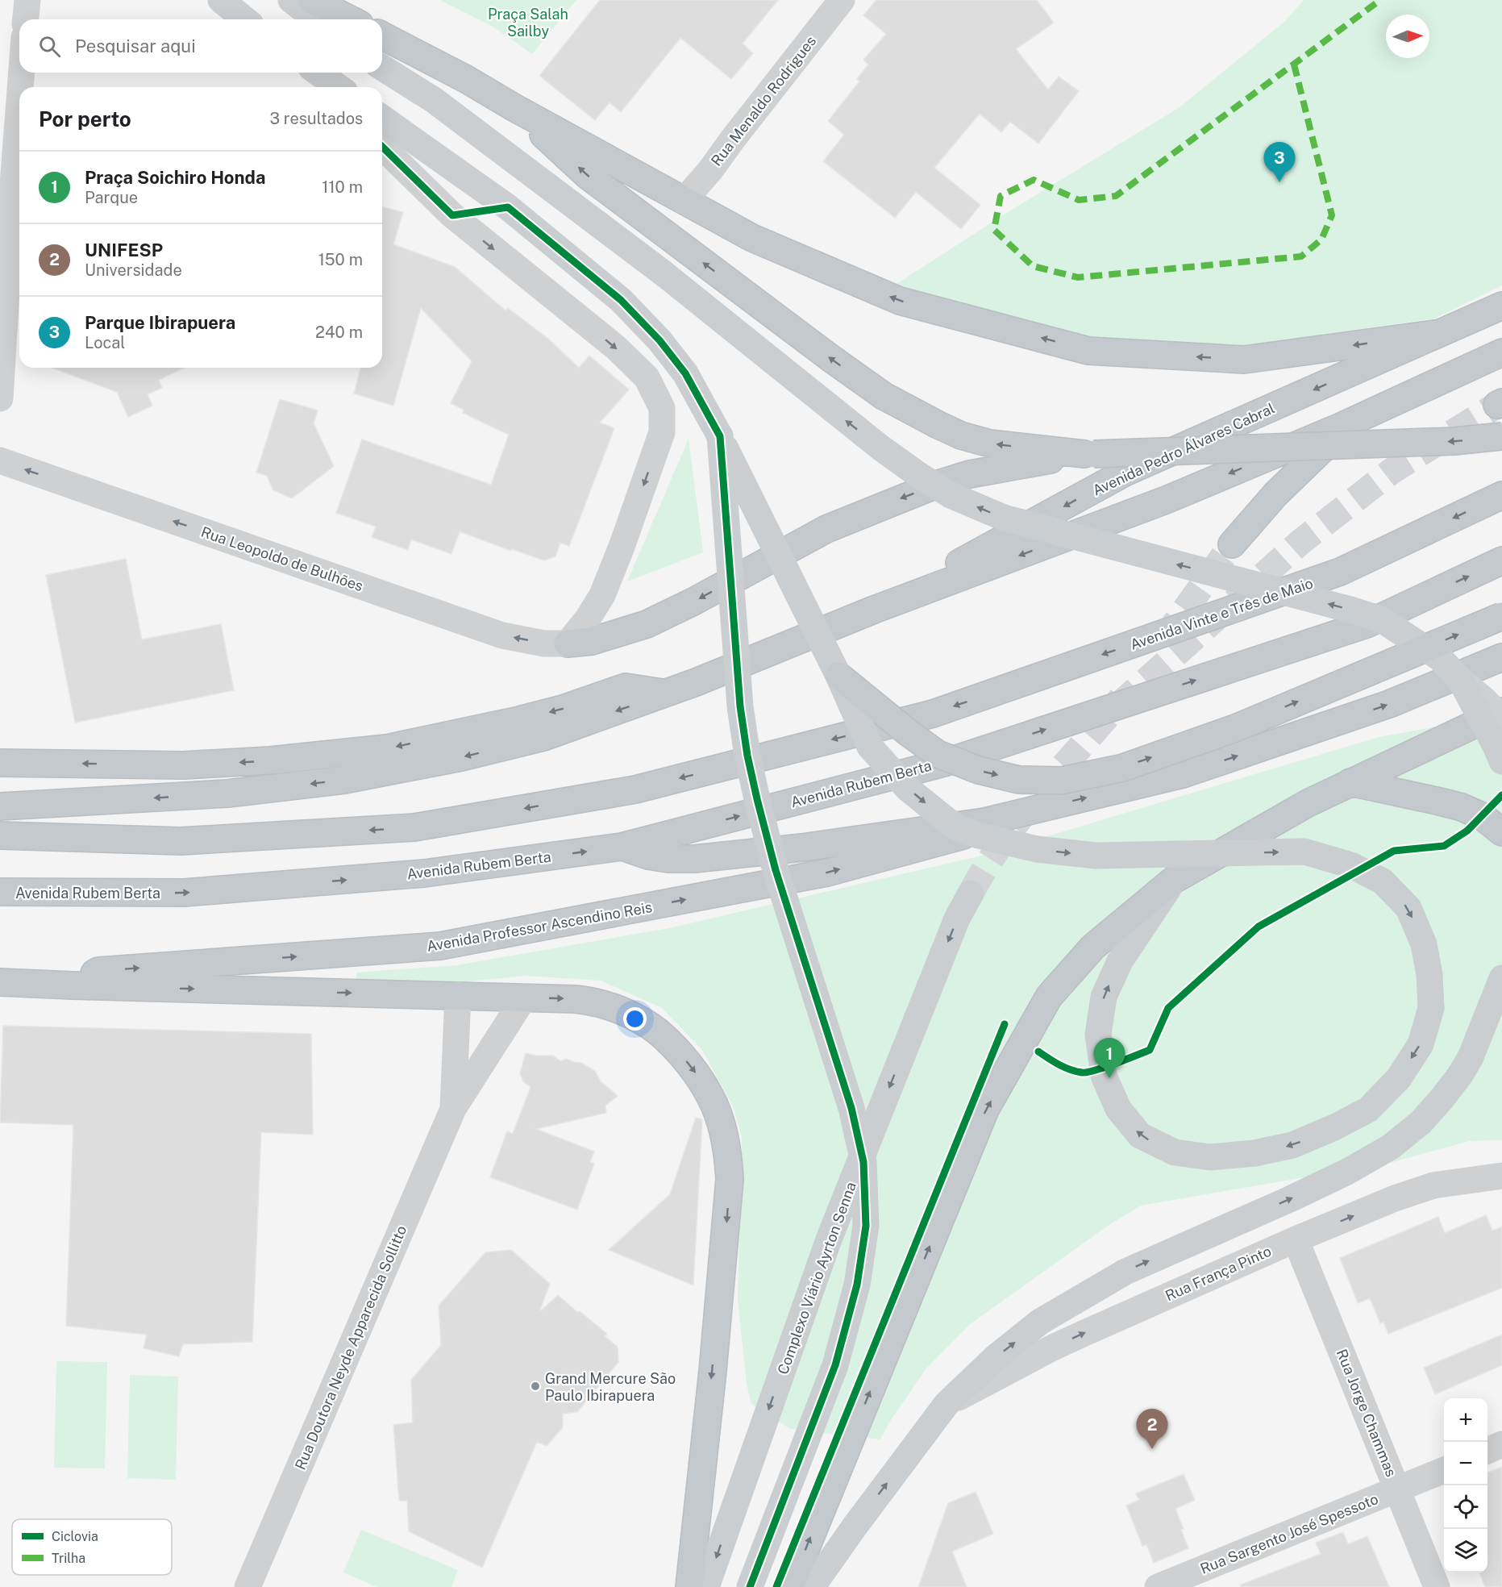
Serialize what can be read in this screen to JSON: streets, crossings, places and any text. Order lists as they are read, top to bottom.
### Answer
{
  "streets": {
    "highway": [
      "Avenida Pedro Álvares Cabral",
      "Avenida Vinte e Três de Maio",
      "Avenida Rubem Berta",
      "Avenida Professor Ascendino Reis"
    ],
    "main road": ["Complexo Viário Ayrton Senna"],
    "street": [
      "Rua Menaldo Rodrigues",
      "Rua Leopoldo de Bulhões",
      "Rua França Pinto",
      "Rua Doutora Neyde Apparecida Sollitto",
      "Rua Jorge Chammas",
      "Rua Sargento José Spessoto"
    ]
  },
  "crossings": [
    ["Rua França Pinto", "Rua Jorge Chammas"],
    ["Rua Jorge Chammas", "Rua Sargento José Spessoto"]
  ],
  "one_way": ["Rua Leopoldo de Bulhões", "Rua França Pinto"],
  "parks": ["Praça Salah Sailby"],
  "places": ["Grand Mercure São Paulo Ibirapuera"],
  "legend": ["Ciclovia", "Trilha"],
  "north": "right",
  "page": {
    "search": "Pesquisar aqui",
    "heading": ["Por perto", "3 resultados"],
    "pins": ["3", "1", "2"],
    "list": [
      {
        "mark": "1",
        "name": "Praça Soichiro Honda",
        "note": "Parque",
        "value": "110 m"
      },
      {
        "mark": "2",
        "name": "UNIFESP",
        "note": "Universidade",
        "value": "150 m"
      },
      {
        "mark": "3",
        "name": "Parque Ibirapuera",
        "note": "Local",
        "value": "240 m"
      }
    ],
    "map_buttons": ["+", "−"]
  }
}
